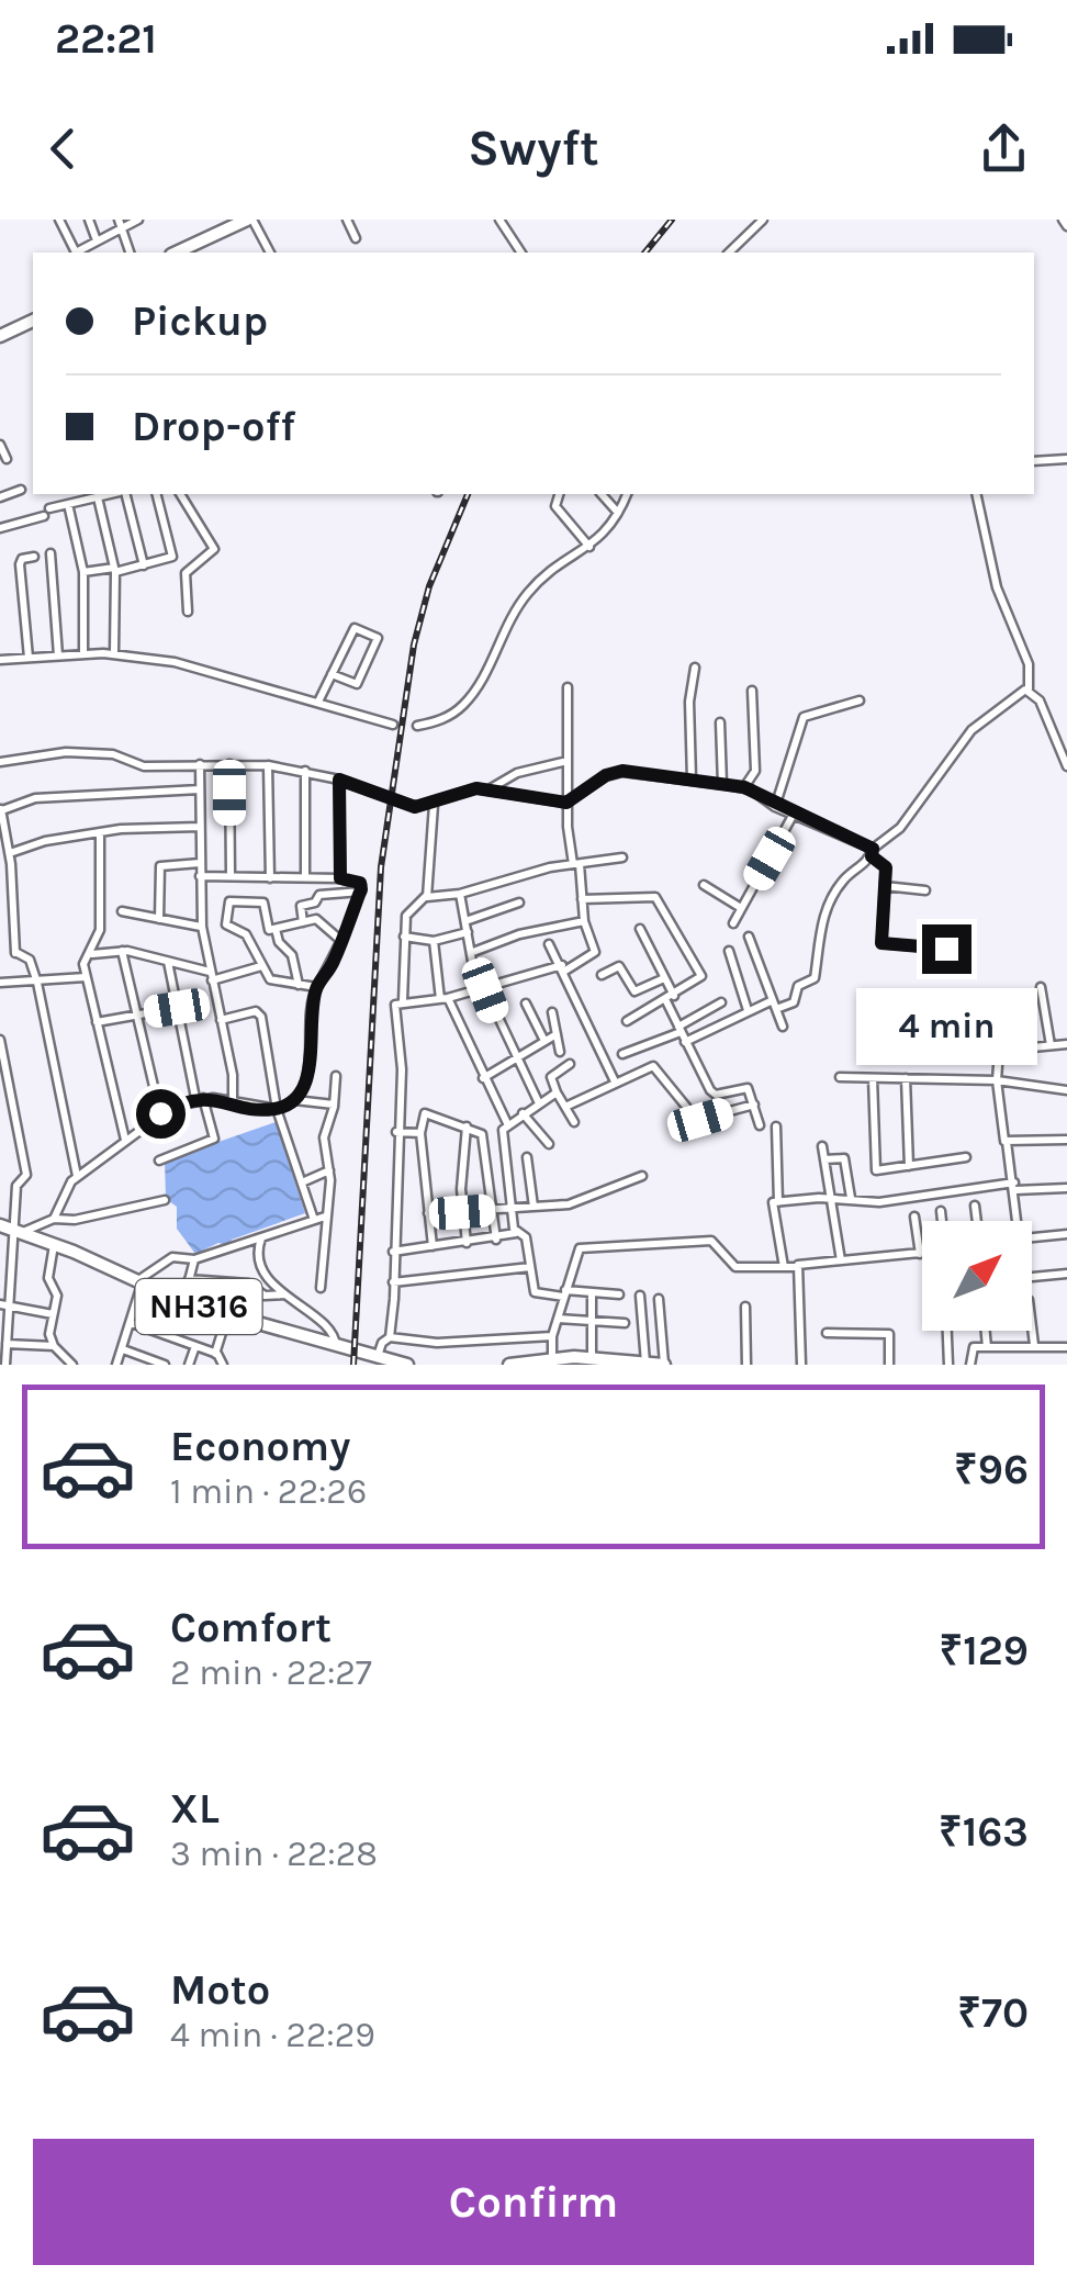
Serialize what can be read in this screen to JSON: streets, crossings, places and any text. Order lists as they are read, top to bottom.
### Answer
{
  "streets": {
    "highway": ["NH316"]
  },
  "north": "top right",
  "page": {
    "status": "22:21",
    "header": "Swyft",
    "banner": ["Pickup", "Drop-off"],
    "bubble": "4 min",
    "list": [
      {
        "name": "Economy",
        "note": "1 min · 22:26",
        "value": "₹96"
      },
      {
        "name": "Comfort",
        "note": "2 min · 22:27",
        "value": "₹129"
      },
      {
        "name": "XL",
        "note": "3 min · 22:28",
        "value": "₹163"
      },
      {
        "name": "Moto",
        "note": "4 min · 22:29",
        "value": "₹70"
      }
    ],
    "buttons": "Confirm"
  }
}
